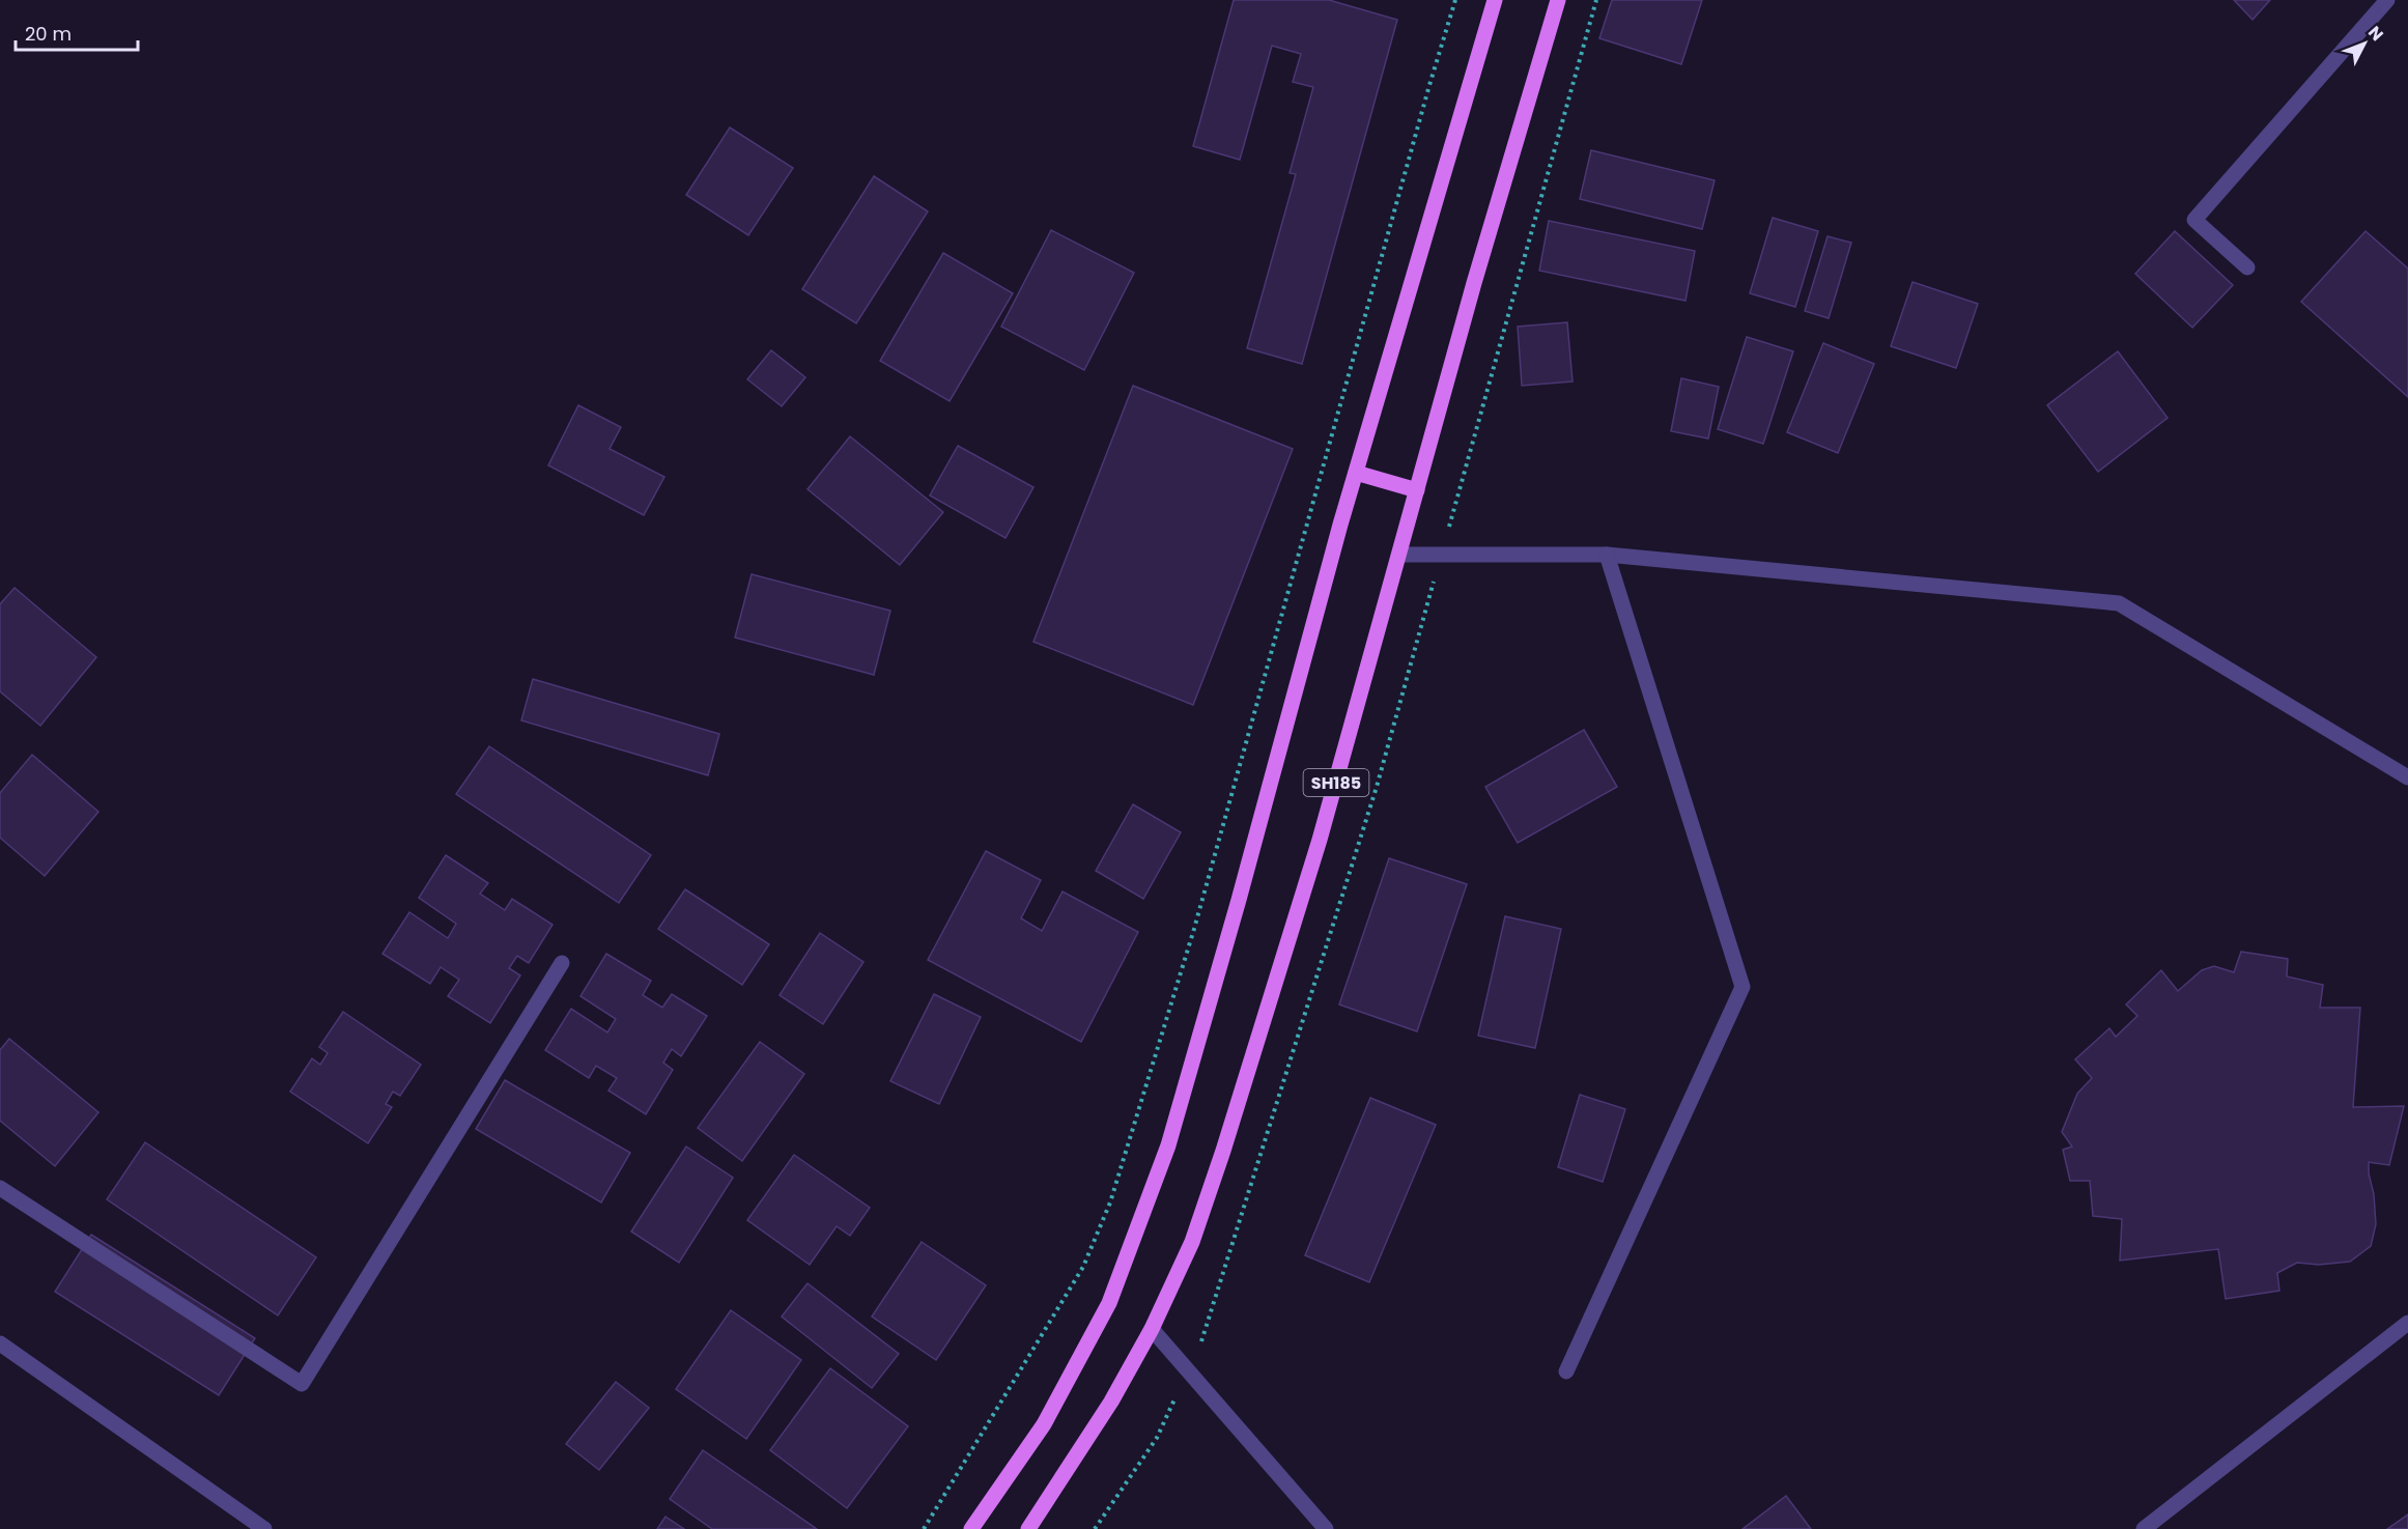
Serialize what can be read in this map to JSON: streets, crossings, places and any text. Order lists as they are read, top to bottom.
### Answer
{
  "streets": {
    "main road": ["SH185"]
  },
  "scale_bar": "20 m",
  "north": "top right"
}
